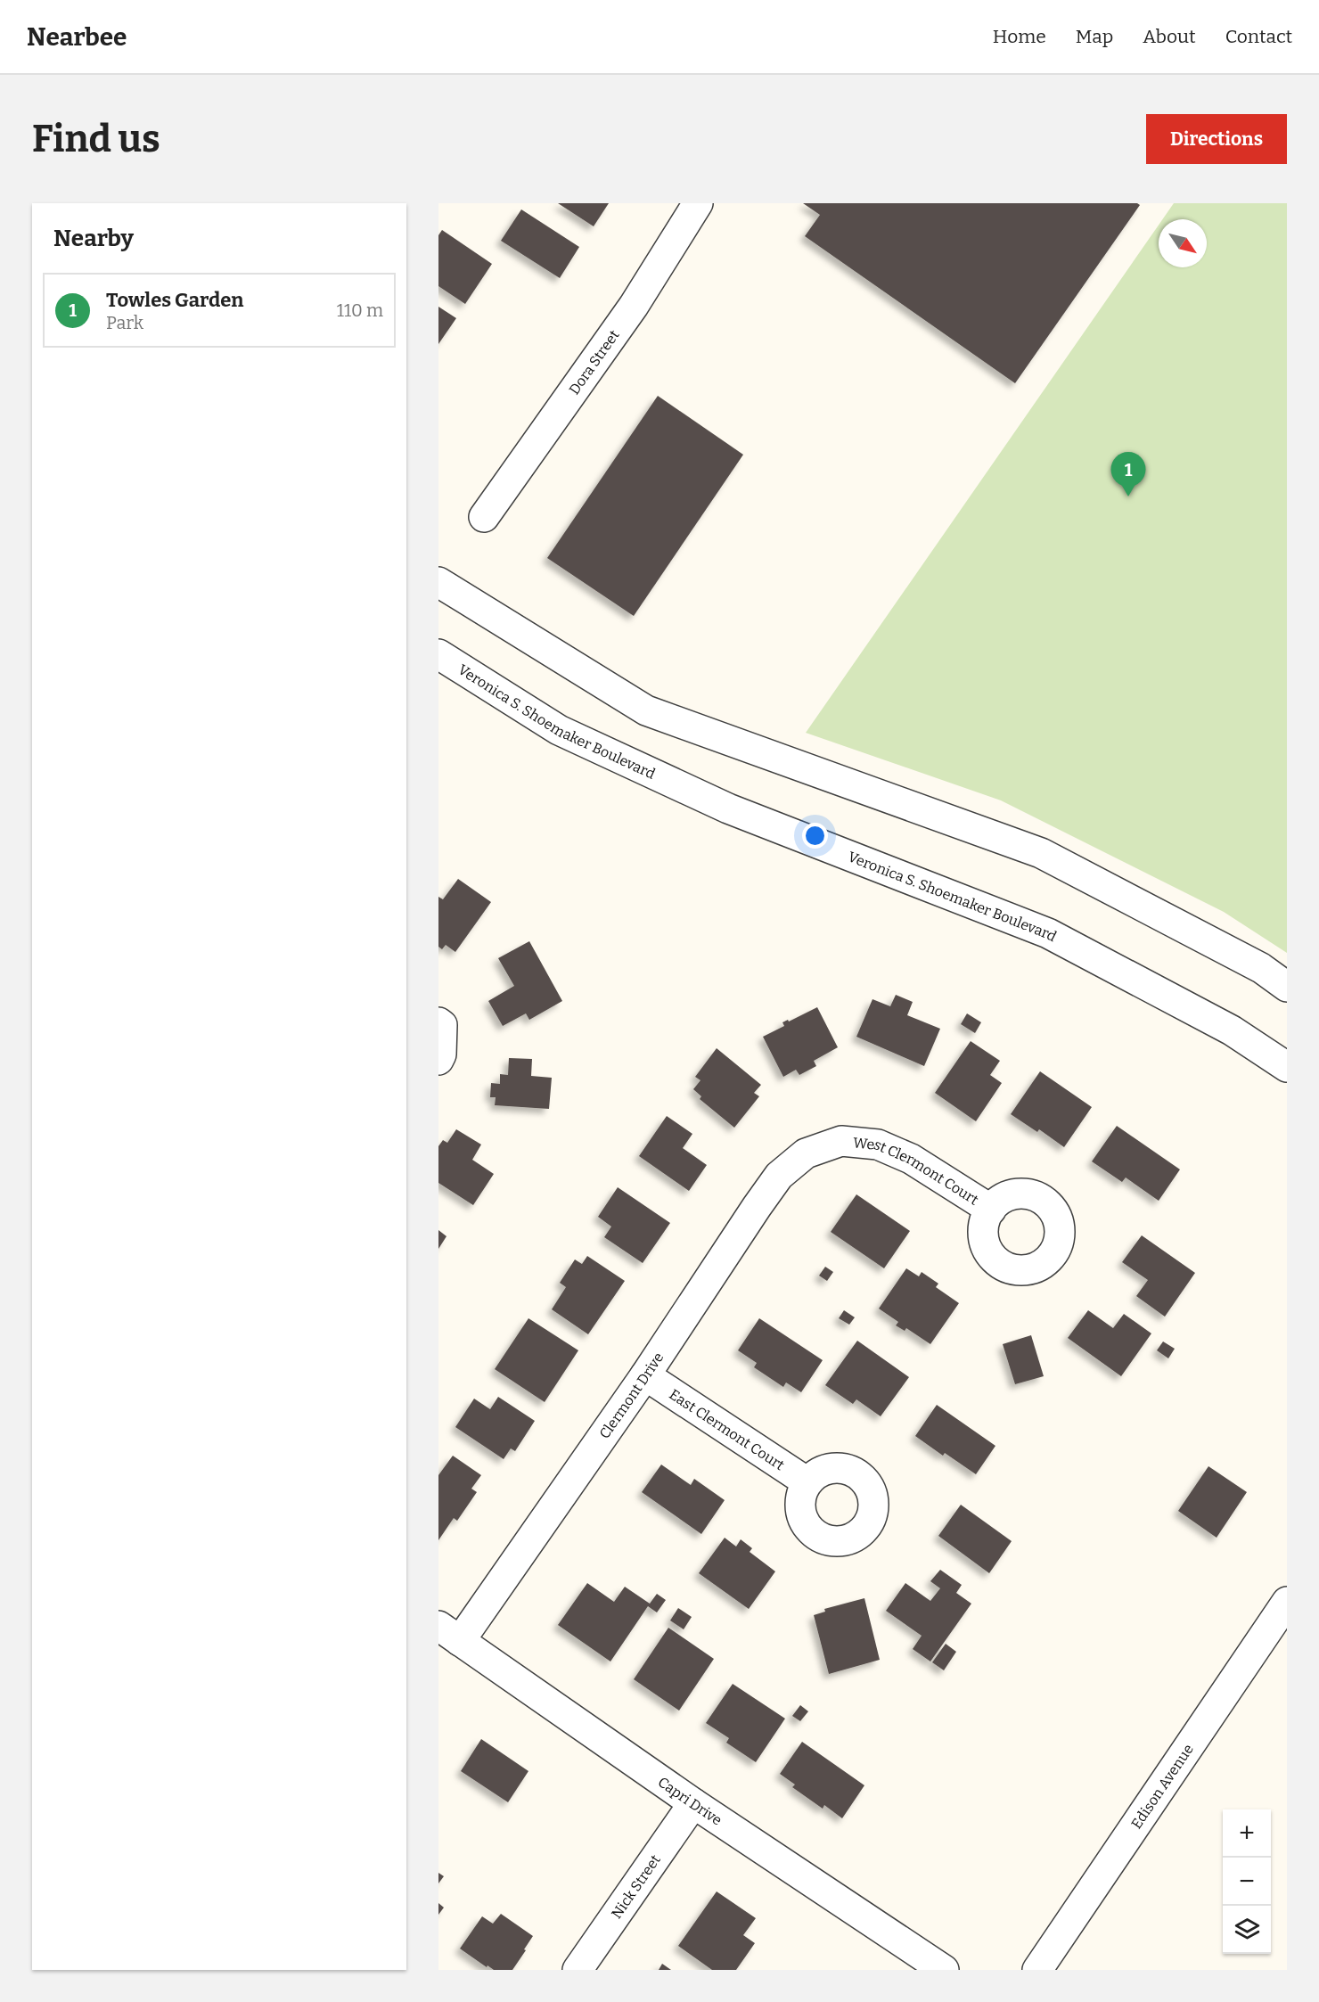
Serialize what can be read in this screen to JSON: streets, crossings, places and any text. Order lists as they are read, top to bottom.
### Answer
{
  "streets": {
    "street": [
      "Dora Street",
      "Veronica S. Shoemaker Boulevard",
      "West Clermont Court",
      "Clermont Drive",
      "East Clermont Court",
      "Edison Avenue",
      "Capri Drive",
      "Nick Street"
    ]
  },
  "crossings": [
    ["West Clermont Court", "Clermont Drive"],
    ["Clermont Drive", "East Clermont Court"],
    ["Clermont Drive", "Capri Drive"],
    ["Capri Drive", "Nick Street"]
  ],
  "north": "bottom right",
  "page": {
    "header": "Nearbee",
    "nav": [
      "Home",
      "Map",
      "About",
      "Contact"
    ],
    "buttons": "Directions",
    "title": "Find us",
    "heading": "Nearby",
    "list": [
      {
        "mark": "1",
        "name": "Towles Garden",
        "note": "Park",
        "value": "110 m"
      }
    ],
    "pins": "1",
    "map_buttons": ["+", "−"]
  }
}
